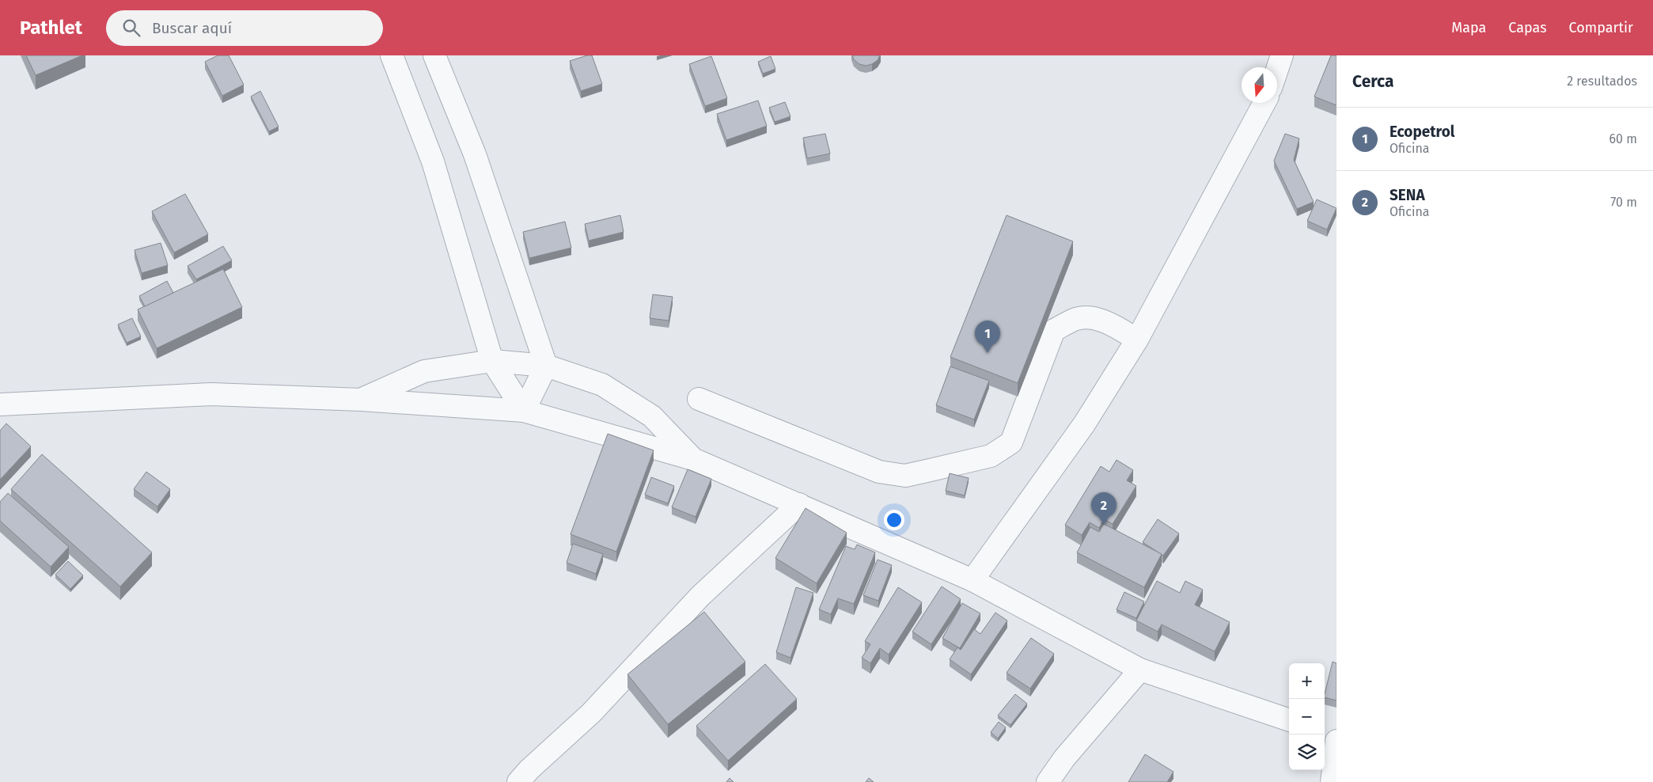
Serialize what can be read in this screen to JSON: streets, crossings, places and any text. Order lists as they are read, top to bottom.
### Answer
{
  "north": "bottom",
  "page": {
    "header": "Pathlet",
    "search": "Buscar aquí",
    "nav": ["Mapa", "Capas", "Compartir"],
    "heading": ["Cerca", "2 resultados"],
    "list": [
      {
        "mark": "1",
        "name": "Ecopetrol",
        "note": "Oficina",
        "value": "60 m"
      },
      {
        "mark": "2",
        "name": "SENA",
        "note": "Oficina",
        "value": "70 m"
      }
    ],
    "pins": ["1", "2"],
    "map_buttons": ["+", "−"]
  }
}
